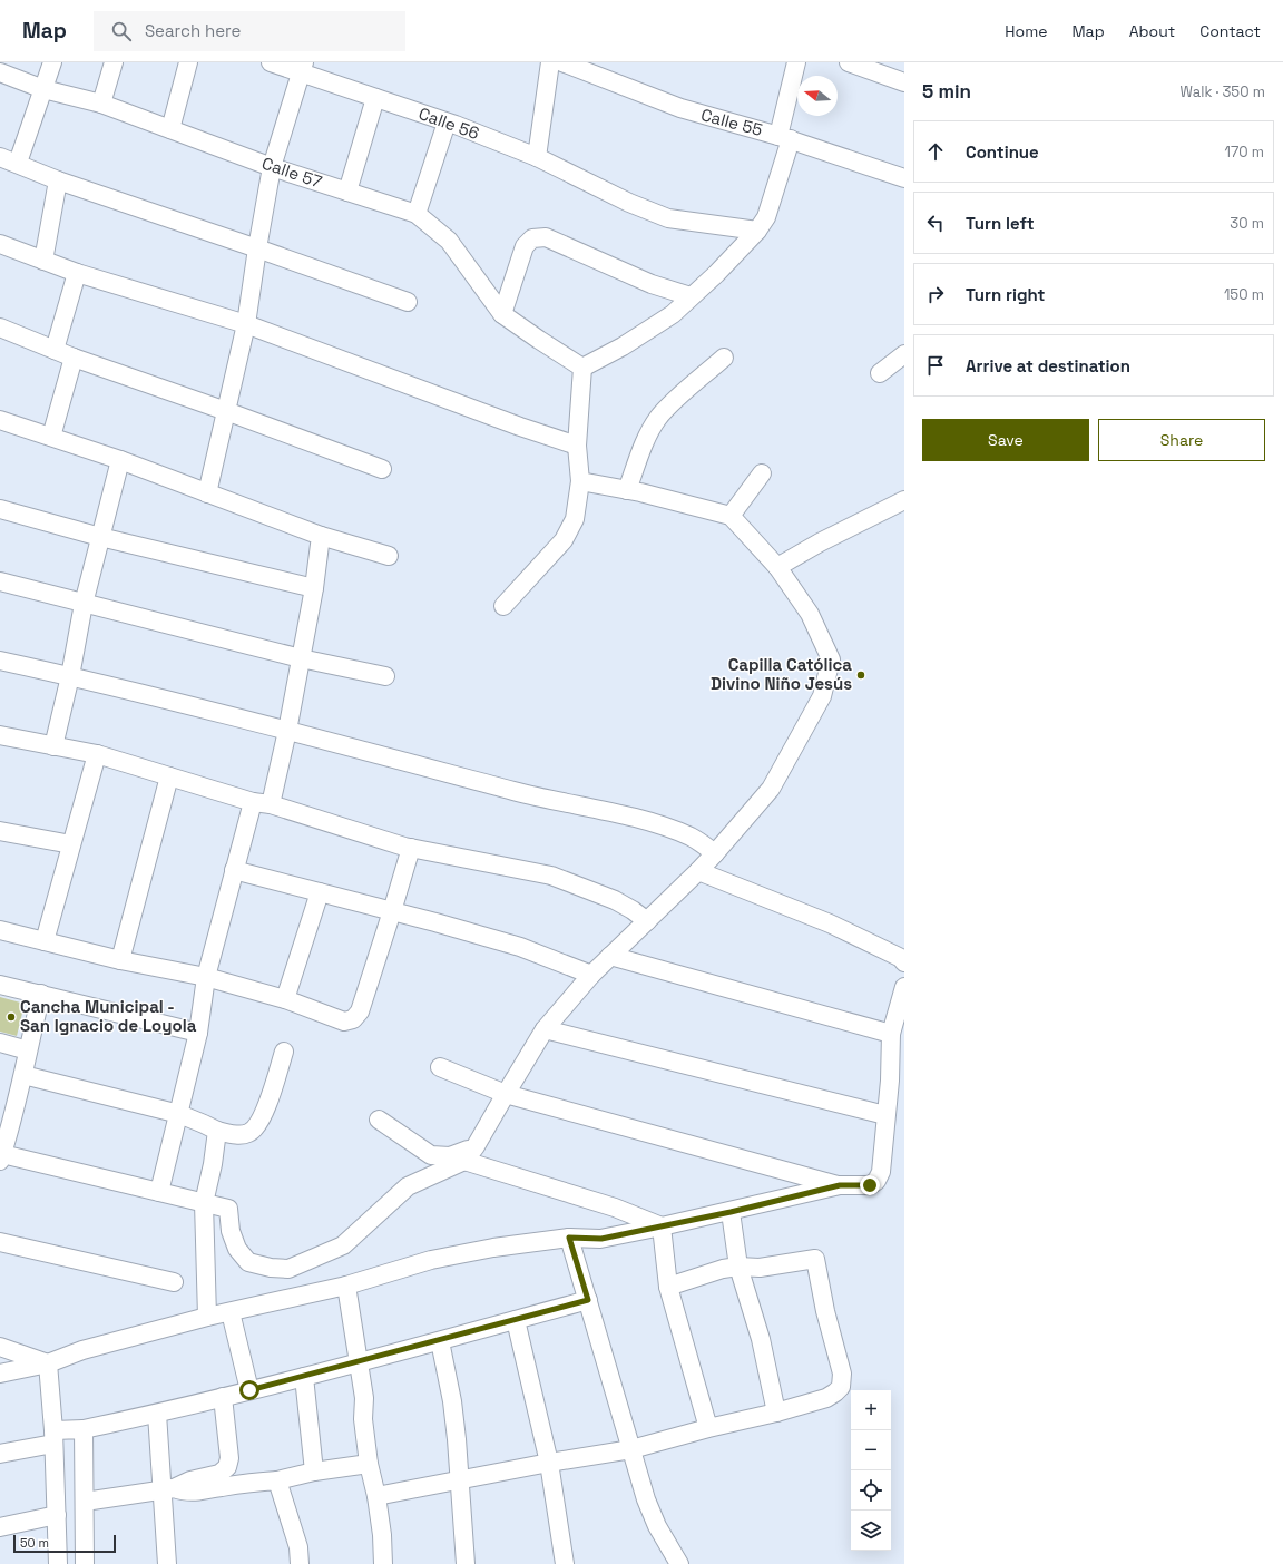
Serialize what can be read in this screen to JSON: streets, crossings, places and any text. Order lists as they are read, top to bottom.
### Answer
{
  "streets": {
    "street": ["Calle 55", "Calle 56", "Calle 57"]
  },
  "places": ["Capilla Católica Divino Niño Jesús", "Cancha Municipal - San Ignacio de Loyola"],
  "scale_bar": "50 m",
  "north": "left",
  "page": {
    "header": "Map",
    "search": "Search here",
    "nav": [
      "Home",
      "Map",
      "About",
      "Contact"
    ],
    "heading": ["5 min", "Walk · 350 m"],
    "list": [
      ["Continue", "170 m"],
      ["Turn left", "30 m"],
      ["Turn right", "150 m"],
      "Arrive at destination"
    ],
    "buttons": ["Save", "Share"],
    "map_buttons": ["+", "−"],
    "scale": "50 m"
  }
}
